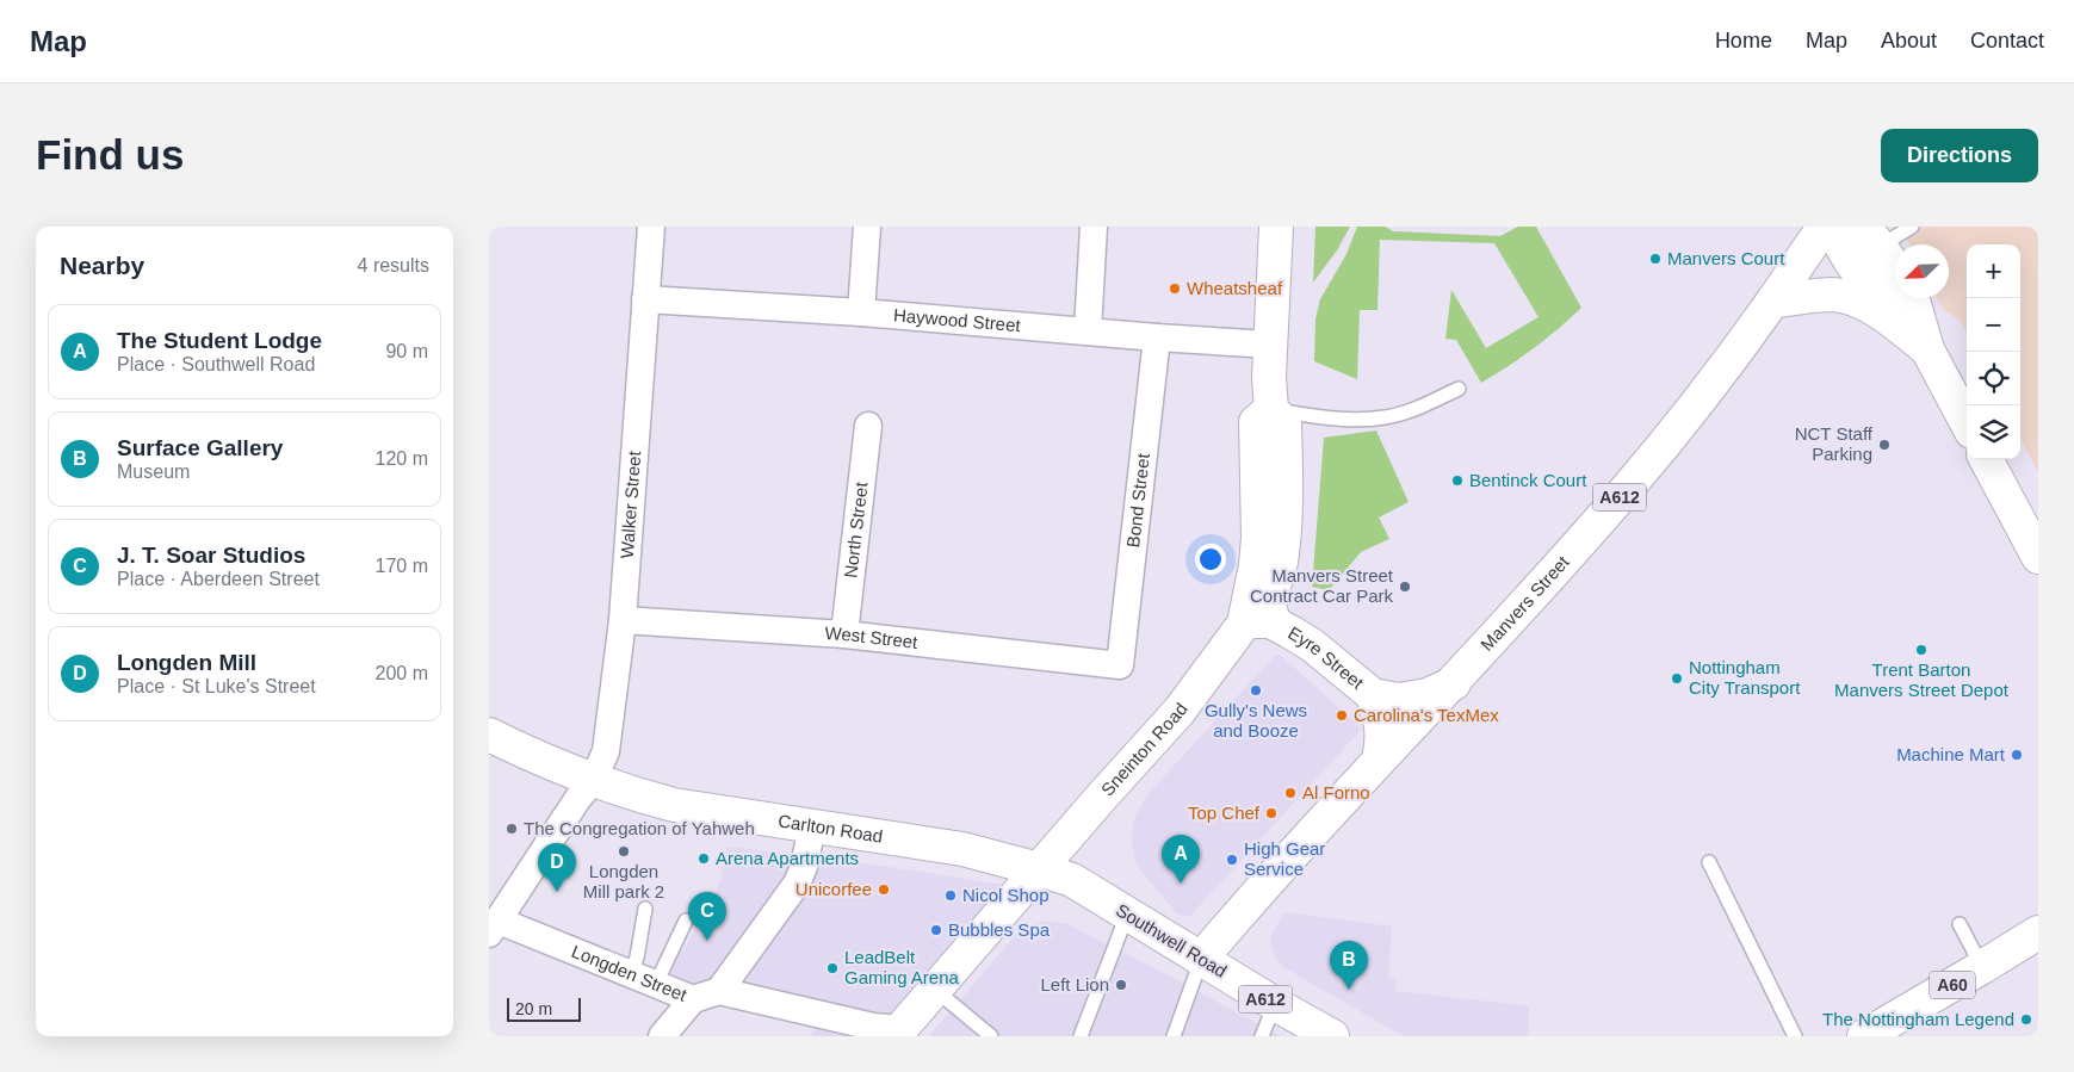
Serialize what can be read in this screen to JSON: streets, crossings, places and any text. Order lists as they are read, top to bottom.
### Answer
{
  "streets": {
    "main road": [
      "A612",
      "Manvers Street",
      "Eyre Street",
      "Sneinton Road",
      "Carlton Road",
      "Southwell Road",
      "A60"
    ],
    "street": [
      "Haywood Street",
      "Bond Street",
      "Walker Street",
      "North Street",
      "West Street",
      "Longden Street"
    ]
  },
  "crossings": [
    ["Haywood Street", "Bond Street"],
    ["Haywood Street", "Walker Street"],
    ["Bond Street", "West Street"],
    ["Walker Street", "West Street"],
    ["Walker Street", "Carlton Road"],
    ["Walker Street", "Longden Street"],
    ["North Street", "West Street"],
    ["Manvers Street", "Eyre Street"],
    ["Manvers Street", "Southwell Road"],
    ["Sneinton Road", "Carlton Road"],
    ["Sneinton Road", "Southwell Road"],
    ["Carlton Road", "Southwell Road"]
  ],
  "places": [
    "Manvers Court",
    "Wheatsheaf",
    "NCT Staff Parking",
    "Bentinck Court",
    "Manvers Street Contract Car Park",
    "Trent Barton Manvers Street Depot",
    "Nottingham City Transport",
    "Gully's News and Booze",
    "Carolina's TexMex",
    "Machine Mart",
    "Al Forno",
    "Top Chef",
    "The Congregation of Yahweh",
    "Longden Mill park 2",
    "Arena Apartments",
    "High Gear Service",
    "Unicorfee",
    "Nicol Shop",
    "Bubbles Spa",
    "LeadBelt Gaming Arena",
    "Left Lion",
    "The Nottingham Legend"
  ],
  "scale_bar": "20 m",
  "north": "bottom left",
  "page": {
    "header": "Map",
    "nav": [
      "Home",
      "Map",
      "About",
      "Contact"
    ],
    "buttons": "Directions",
    "title": "Find us",
    "heading": ["Nearby", "4 results"],
    "map_buttons": ["+", "−"],
    "list": [
      {
        "mark": "A",
        "name": "The Student Lodge",
        "note": "Place · Southwell Road",
        "value": "90 m"
      },
      {
        "mark": "B",
        "name": "Surface Gallery",
        "note": "Museum",
        "value": "120 m"
      },
      {
        "mark": "C",
        "name": "J. T. Soar Studios",
        "note": "Place · Aberdeen Street",
        "value": "170 m"
      },
      {
        "mark": "D",
        "name": "Longden Mill",
        "note": "Place · St Luke's Street",
        "value": "200 m"
      }
    ],
    "pins": [
      "A",
      "D",
      "C",
      "B"
    ],
    "scale": "20 m"
  }
}
